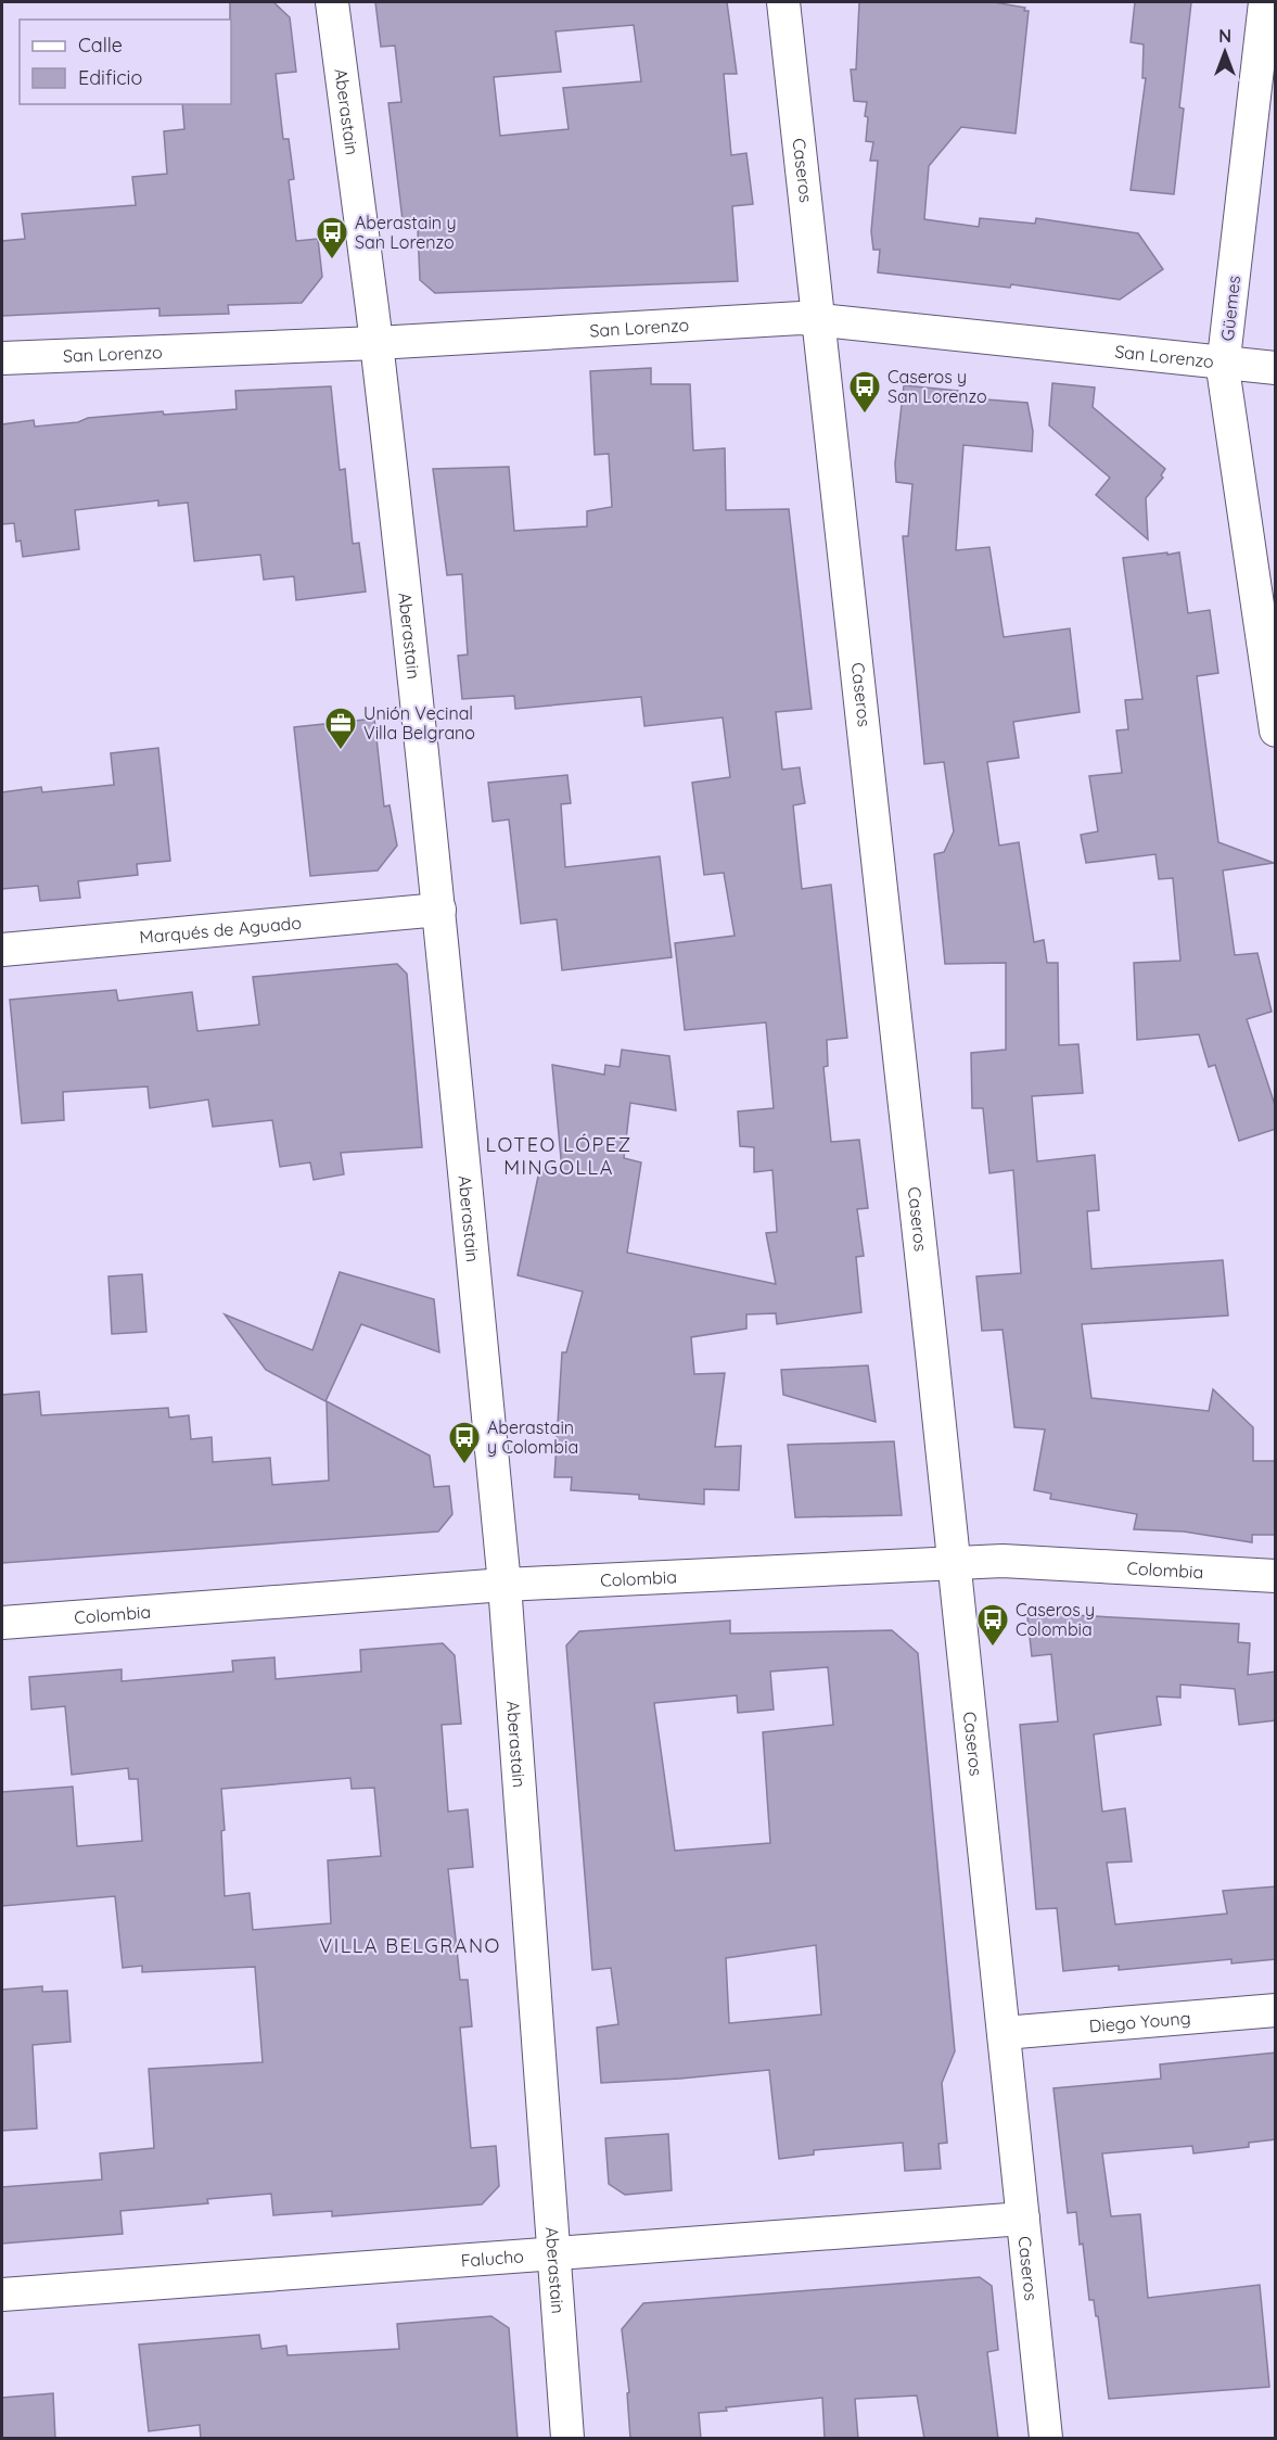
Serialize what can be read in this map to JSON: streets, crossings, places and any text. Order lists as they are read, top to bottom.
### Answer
{
  "streets": {
    "street": [
      "Aberastain",
      "Caseros",
      "Güemes",
      "San Lorenzo",
      "Marqués de Aguado",
      "Colombia",
      "Diego Young",
      "Falucho"
    ]
  },
  "crossings": [
    ["Aberastain", "San Lorenzo"],
    ["Aberastain", "Marqués de Aguado"],
    ["Aberastain", "Colombia"],
    ["Aberastain", "Falucho"],
    ["Caseros", "San Lorenzo"],
    ["Caseros", "Colombia"],
    ["Caseros", "Diego Young"],
    ["Caseros", "Falucho"],
    ["Güemes", "San Lorenzo"]
  ],
  "districts": ["LOTEO LÓPEZ MINGOLLA", "VILLA BELGRANO"],
  "places": {
    "bus stop": [
      "Aberastain y San Lorenzo",
      "Caseros y San Lorenzo",
      "Aberastain y Colombia",
      "Caseros y Colombia"
    ],
    "office": ["Unión Vecinal Villa Belgrano"]
  },
  "legend": ["Calle", "Edificio"],
  "north": "top"
}
